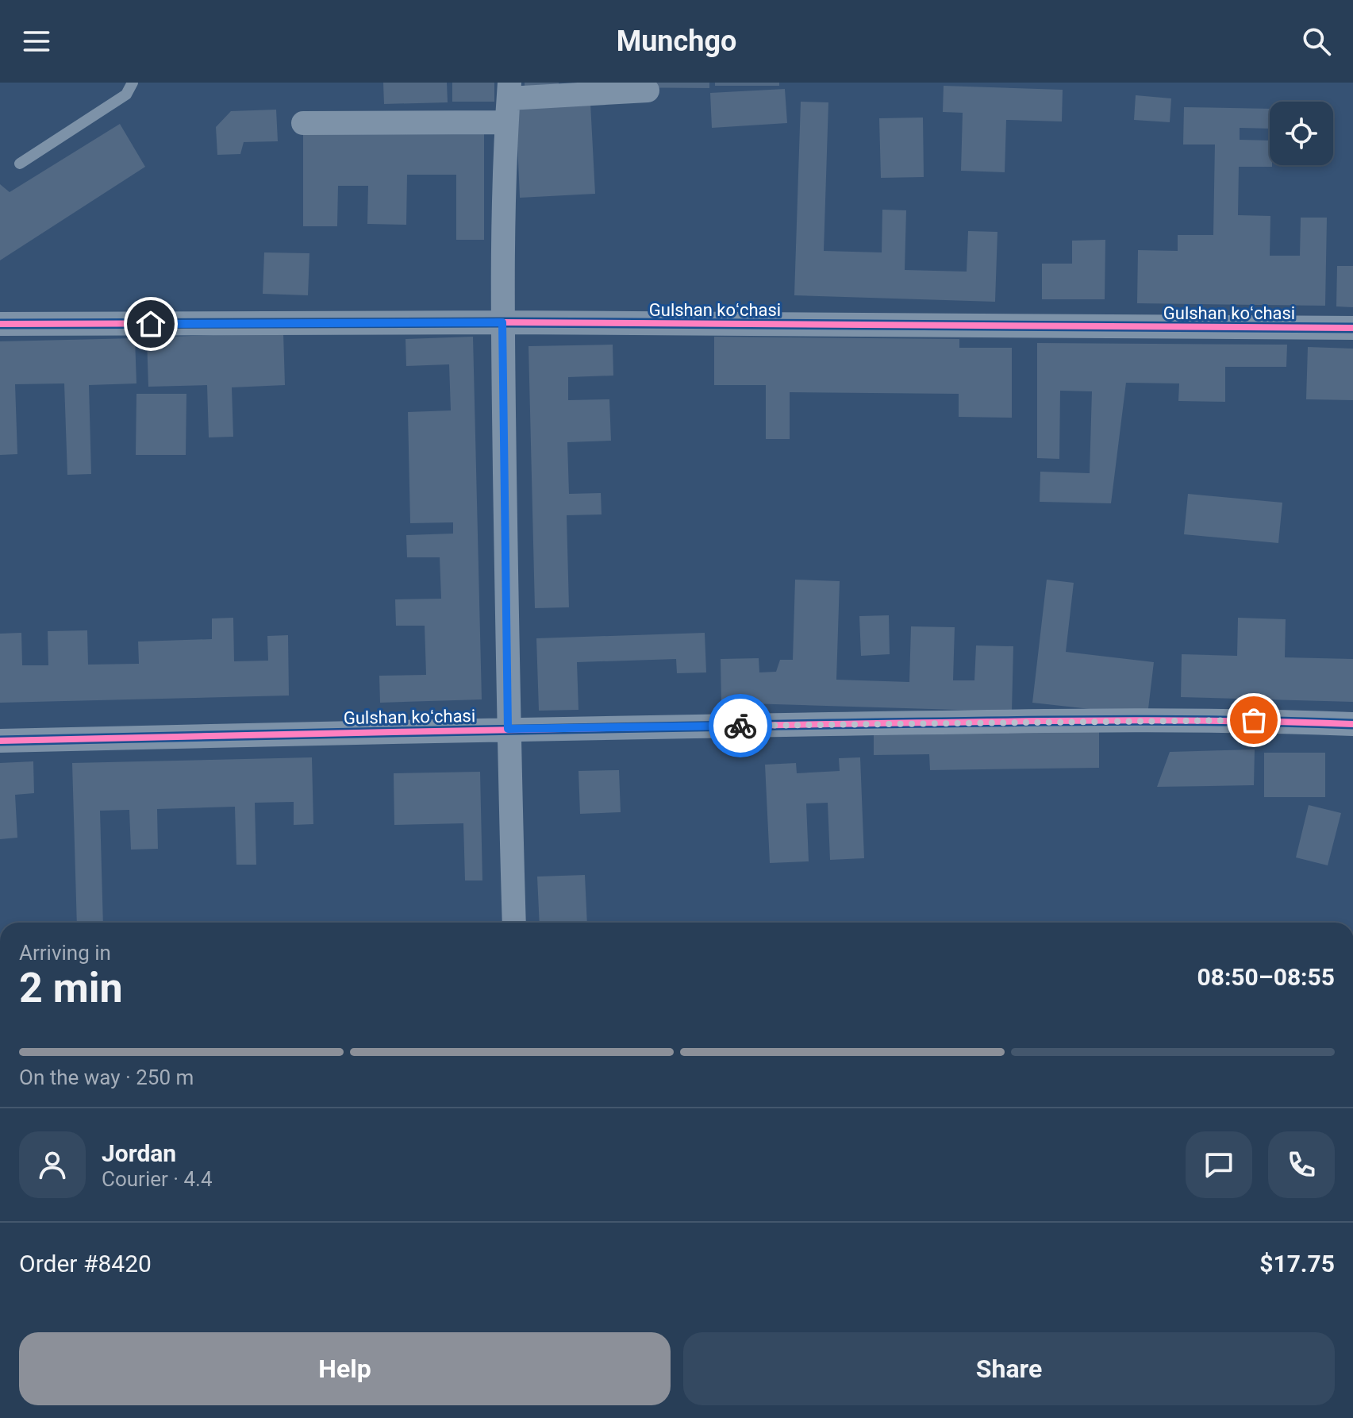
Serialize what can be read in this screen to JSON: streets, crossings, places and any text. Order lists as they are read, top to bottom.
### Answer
{
  "streets": {
    "street": ["Gulshan koʻchasi"]
  },
  "page": {
    "header": "Munchgo",
    "heading": ["2 min", "Arriving in", "08:50–08:55"],
    "panel": [
      "Jordan",
      "Courier · 4.4",
      "Order #8420",
      "$17.75"
    ],
    "bar": "On the way · 250 m",
    "buttons": ["Help", "Share"]
  }
}
